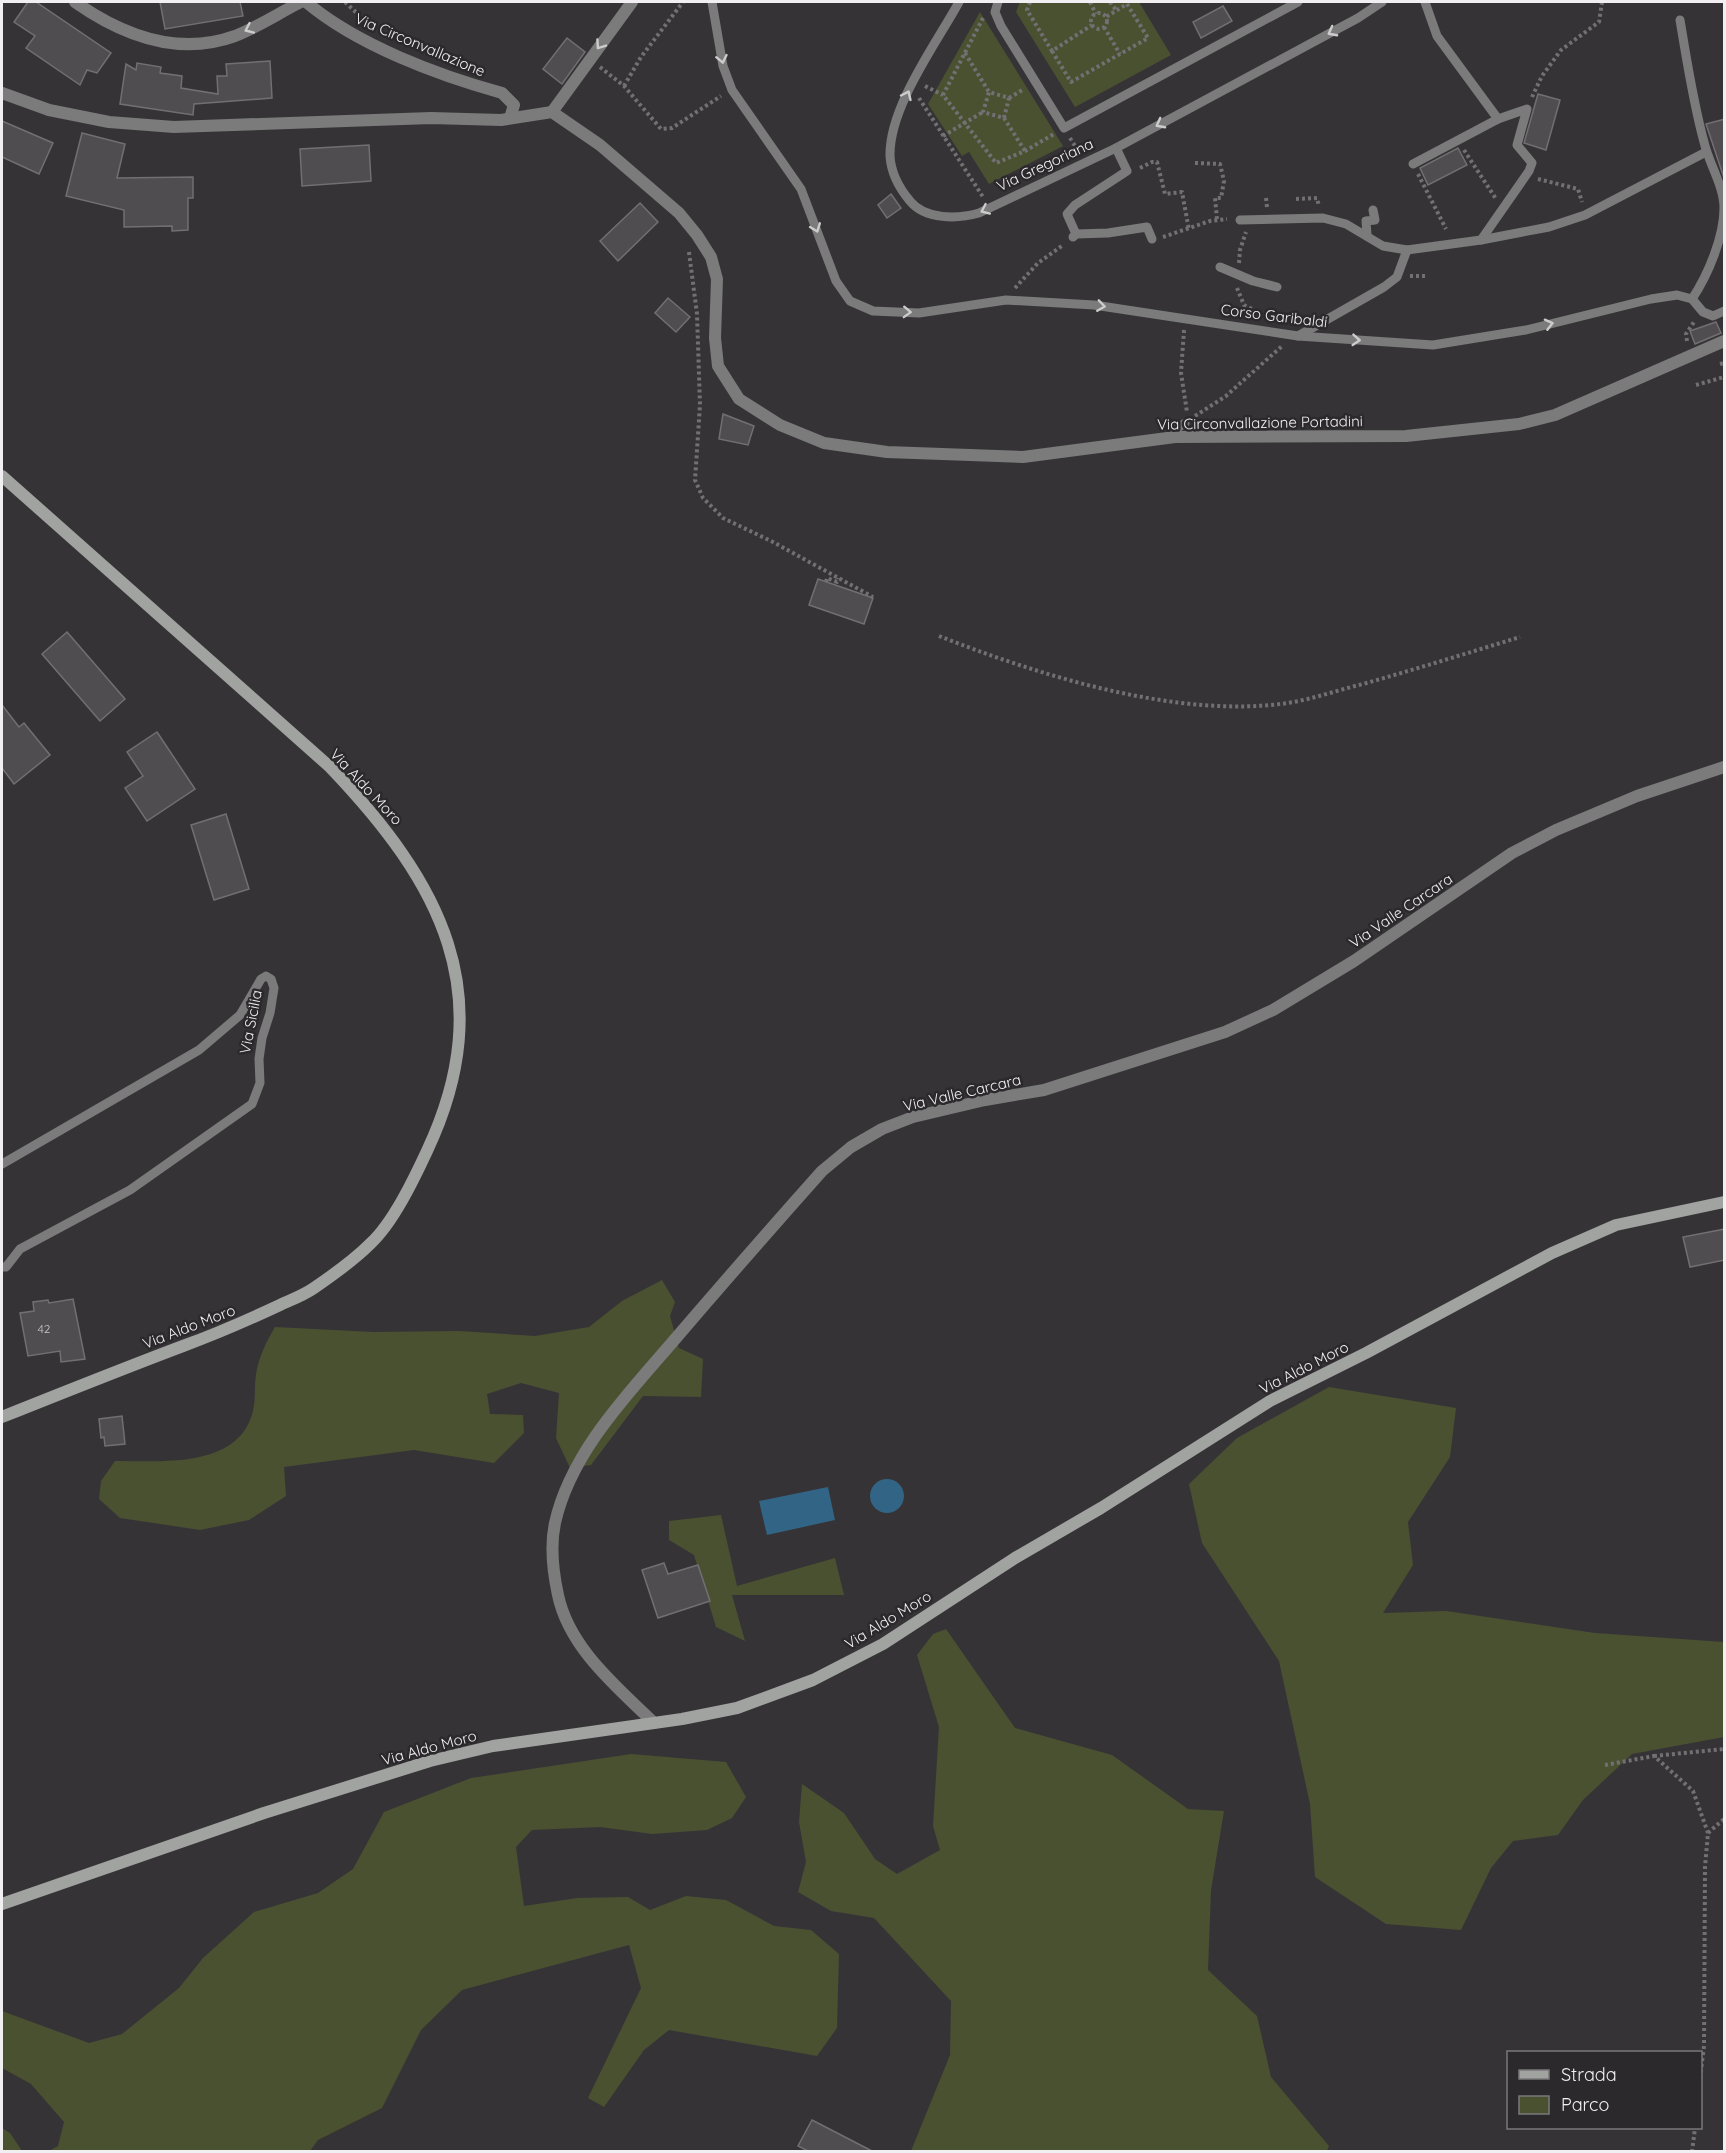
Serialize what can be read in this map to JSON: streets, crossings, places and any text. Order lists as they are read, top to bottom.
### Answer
{
  "streets": {
    "main road": ["Via Aldo Moro"],
    "street": ["Via Circonvallazione", "Via Circonvallazione Portadini", "Via Valle Carcara"],
    "lane": ["Via Gregoriana", "Corso Garibaldi", "Via Sicilia"]
  },
  "crossings": [
    ["Via Aldo Moro", "Via Valle Carcara"]
  ],
  "one_way": ["Corso Garibaldi"],
  "house_numbers": ["42"],
  "legend": ["Strada", "Parco"]
}
